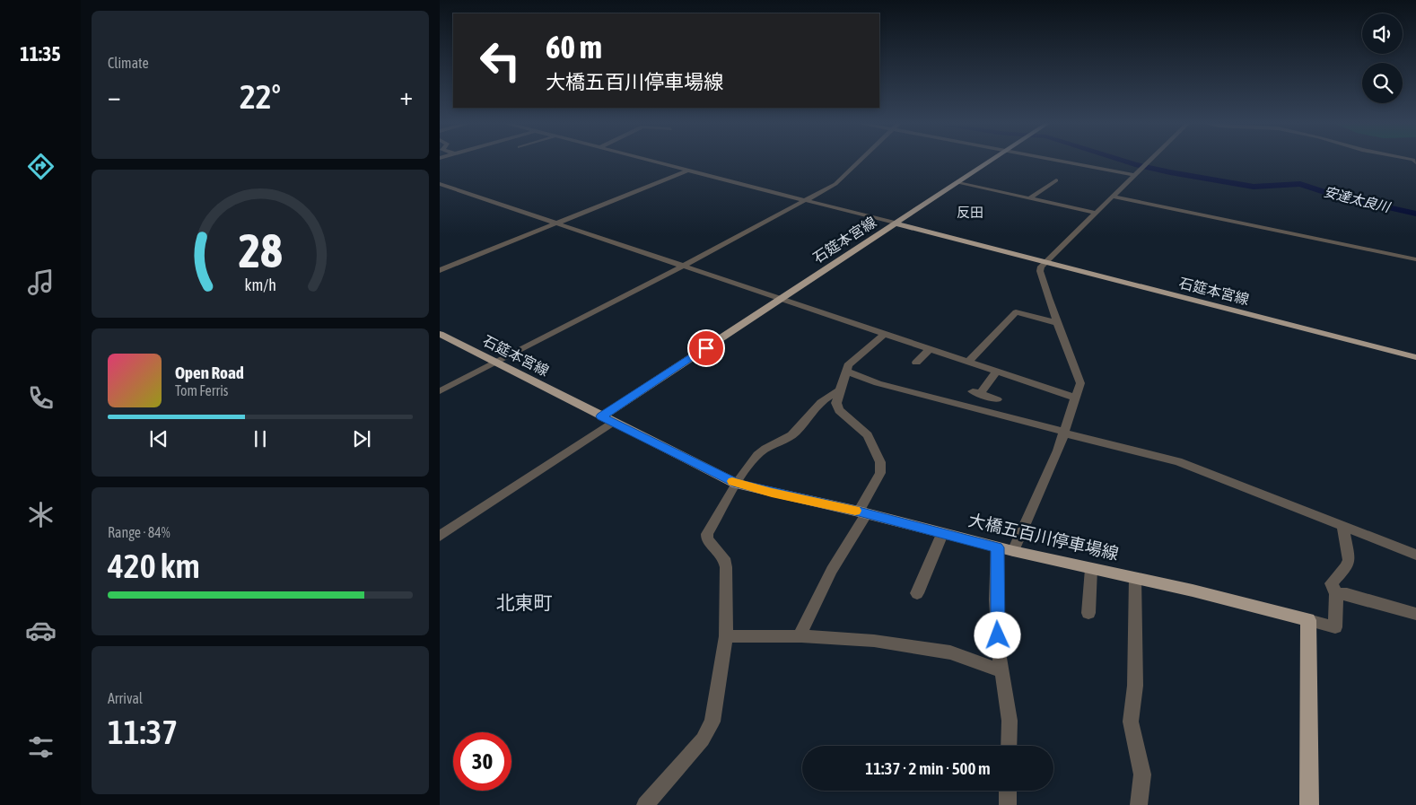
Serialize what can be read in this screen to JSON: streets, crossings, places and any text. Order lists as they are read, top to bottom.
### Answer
{
  "streets": {
    "main road": ["石筵本宮線", "大橋五百川停車場線"]
  },
  "crossings": [
    ["石筵本宮線", "大橋五百川停車場線"]
  ],
  "districts": ["反田", "北東町"],
  "water": ["安達太良川"],
  "page": {
    "tabs": "11:35",
    "tile": [
      "Climate",
      ["Range · 84%", "420 km"],
      ["Arrival", "11:37"]
    ],
    "turn": ["60 m", "大橋五百川停車場線"],
    "heat": ["−", "22°", "+"],
    "song": ["Open Road", "Tom Ferris"],
    "limit": "30",
    "trip": "11:37 · 2 min · 500 m",
    "gauge": ["28", "km/h"]
  }
}
